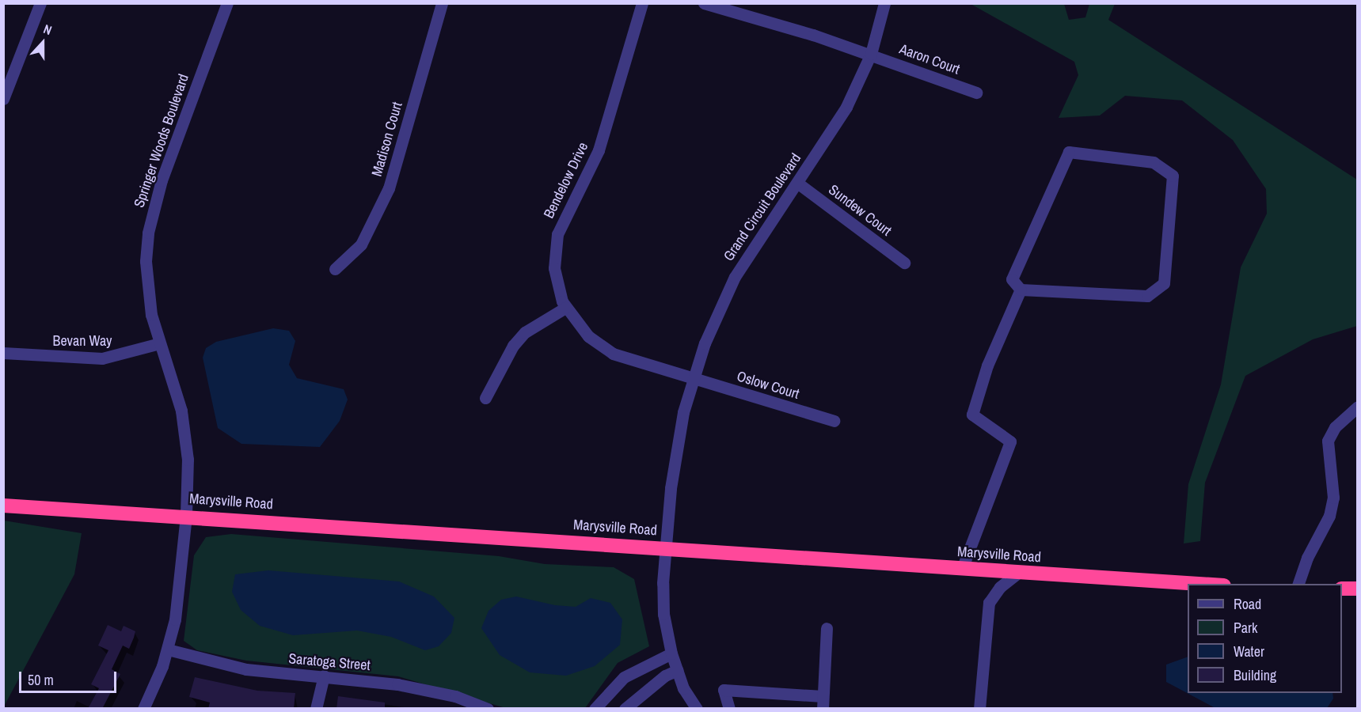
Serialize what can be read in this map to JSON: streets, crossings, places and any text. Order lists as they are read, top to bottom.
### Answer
{
  "streets": {
    "highway": ["Marysville Road"],
    "street": [
      "Aaron Court",
      "Madison Court",
      "Springer Woods Boulevard",
      "Bendelow Drive",
      "Grand Circuit Boulevard",
      "Sundew Court",
      "Bevan Way",
      "Oslow Court",
      "Saratoga Street"
    ]
  },
  "crossings": [
    ["Aaron Court", "Grand Circuit Boulevard"],
    ["Springer Woods Boulevard", "Bevan Way"],
    ["Springer Woods Boulevard", "Marysville Road"],
    ["Springer Woods Boulevard", "Saratoga Street"],
    ["Bendelow Drive", "Grand Circuit Boulevard"],
    ["Bendelow Drive", "Oslow Court"],
    ["Grand Circuit Boulevard", "Sundew Court"],
    ["Grand Circuit Boulevard", "Oslow Court"],
    ["Grand Circuit Boulevard", "Marysville Road"]
  ],
  "legend": [
    "Road",
    "Park",
    "Water",
    "Building"
  ],
  "scale_bar": "50 m",
  "north": "top"
}
